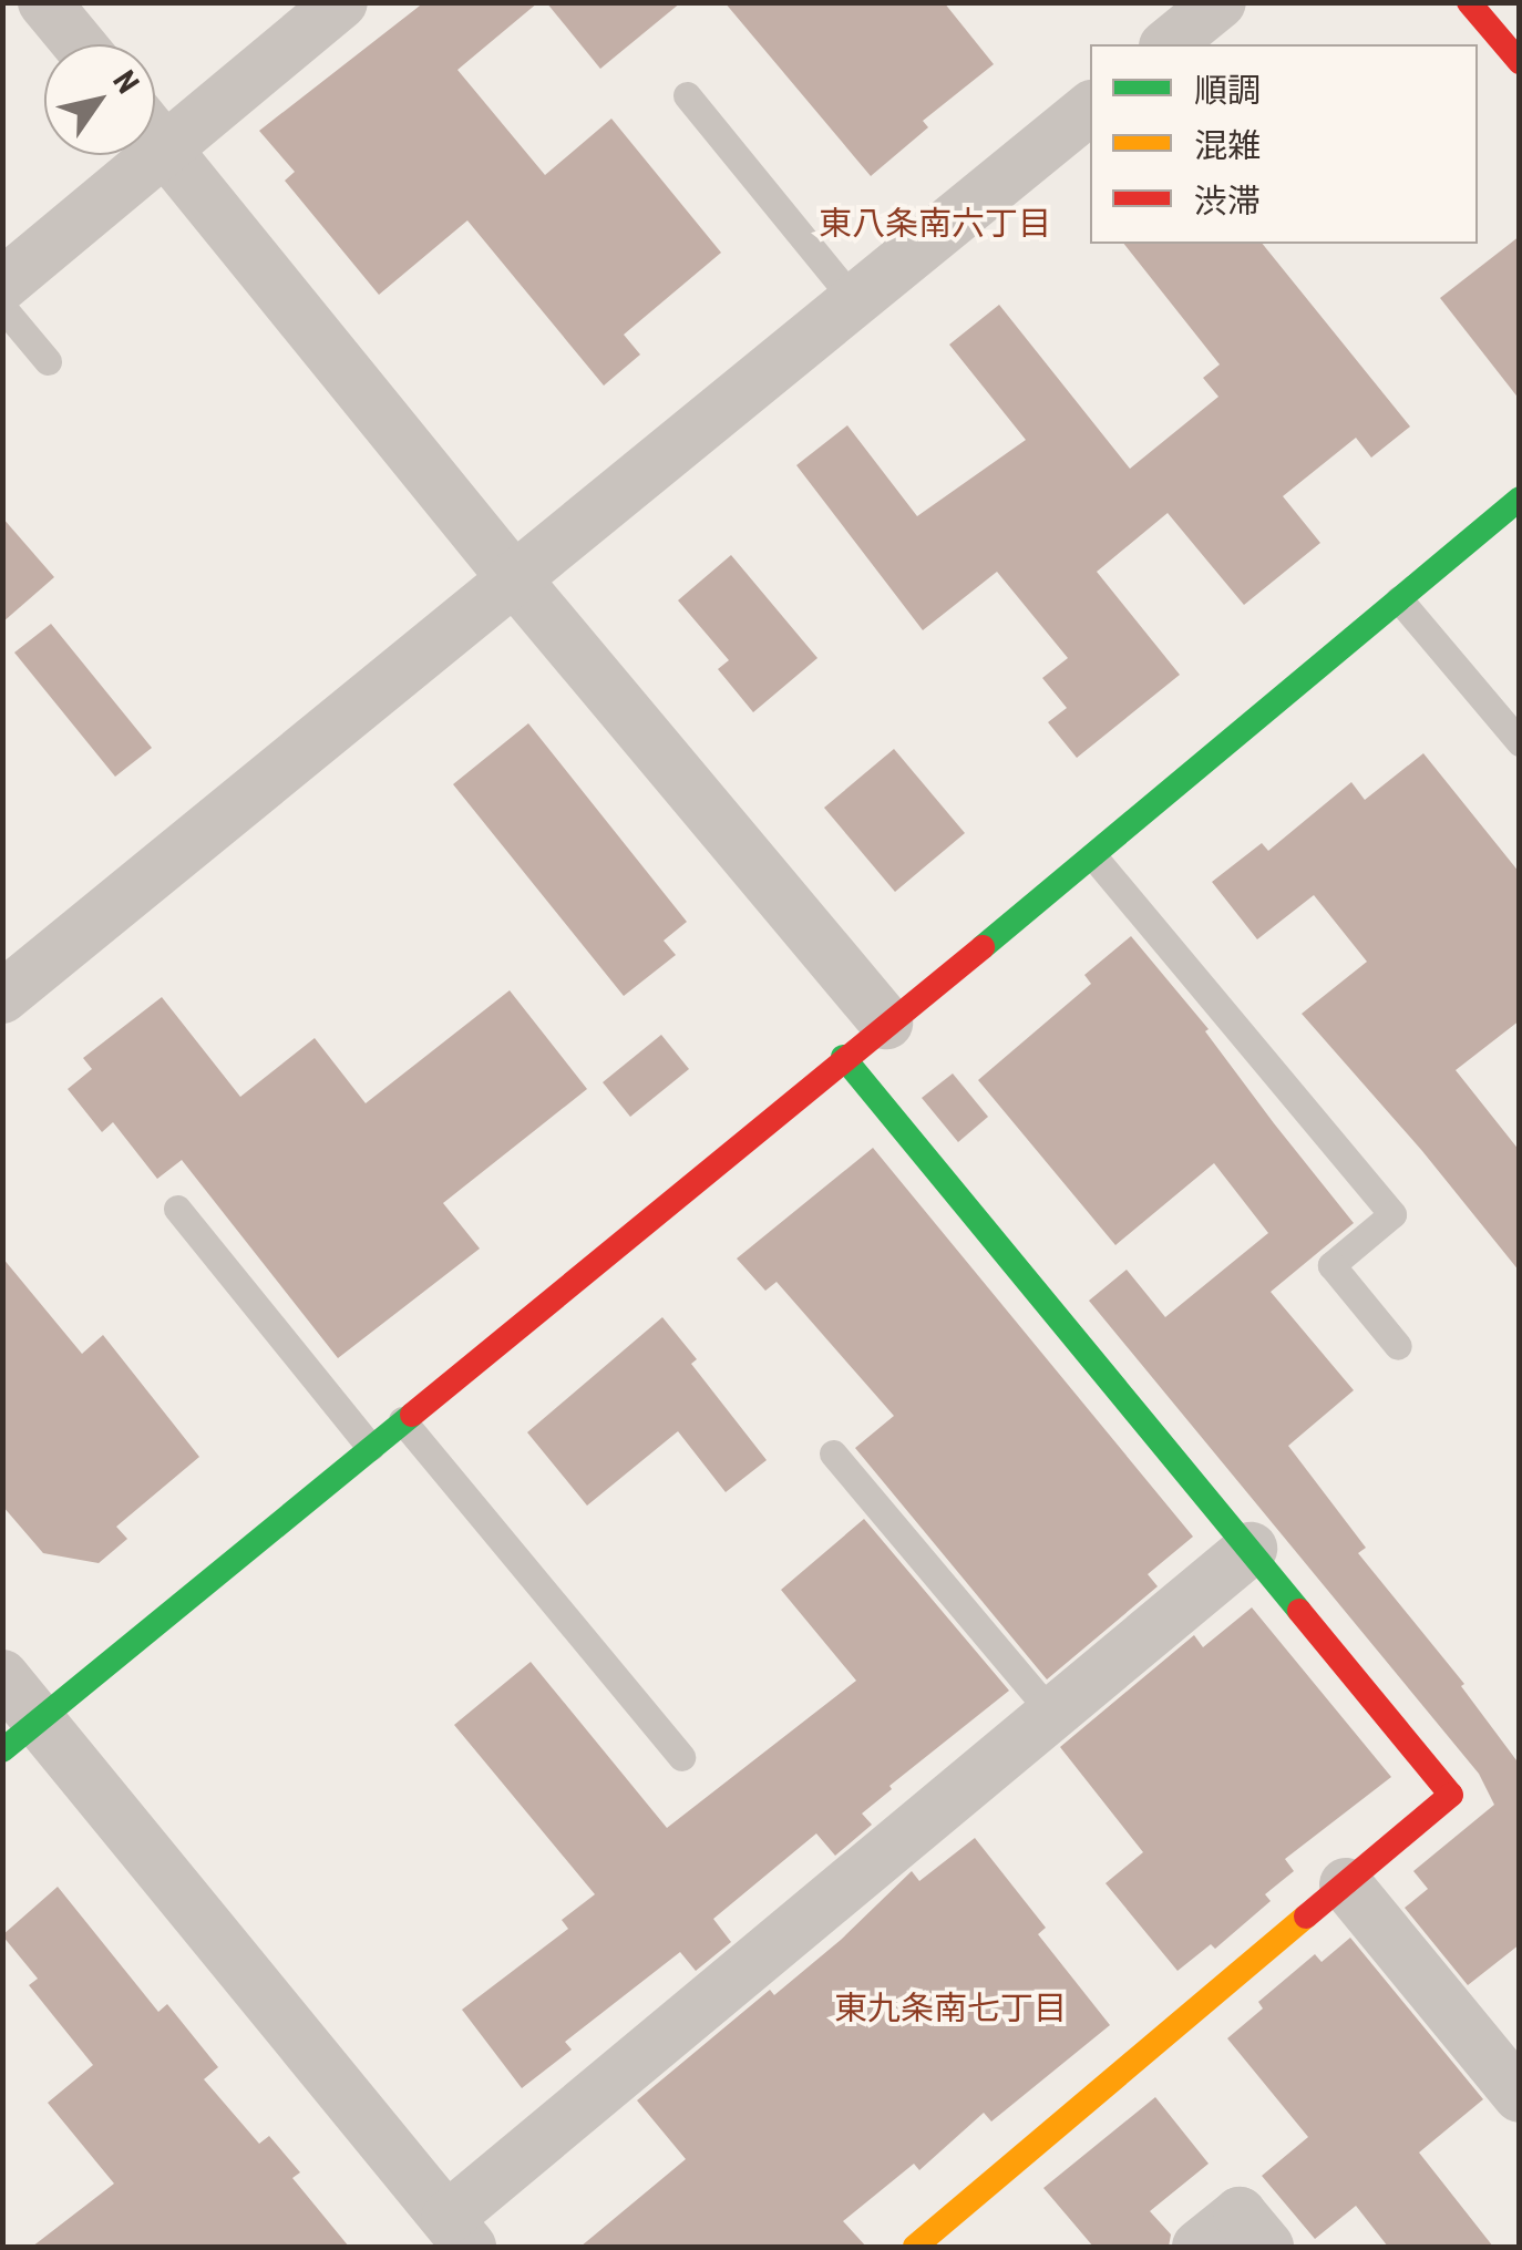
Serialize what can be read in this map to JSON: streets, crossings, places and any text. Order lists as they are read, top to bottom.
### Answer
{
  "districts": ["東八条南六丁目", "東九条南七丁目"],
  "legend": ["順調", "混雑", "渋滞"],
  "north": "top right"
}
